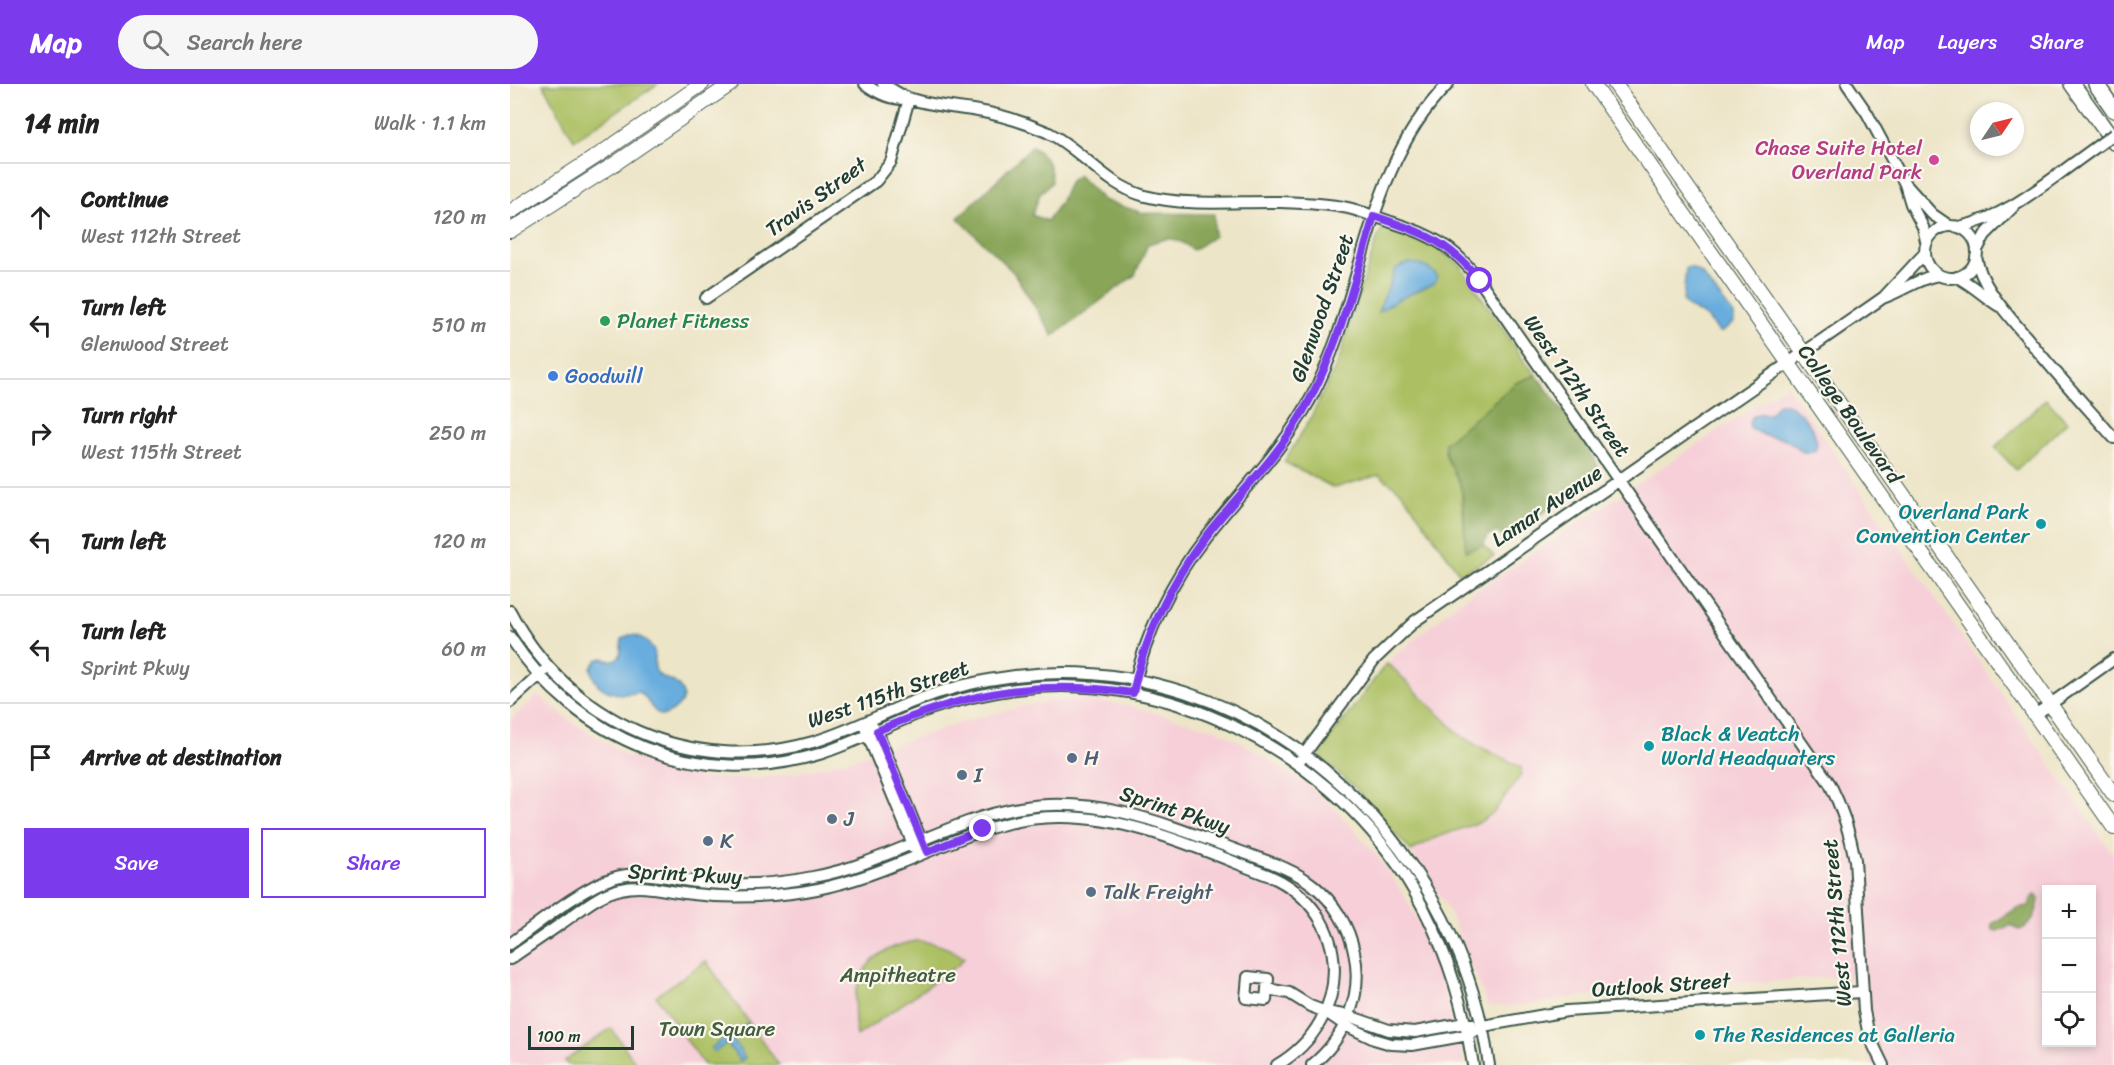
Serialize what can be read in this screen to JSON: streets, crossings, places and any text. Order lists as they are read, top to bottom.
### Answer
{
  "streets": {
    "main road": ["College Boulevard"],
    "street": [
      "Travis Street",
      "Glenwood Street",
      "West 112th Street",
      "Lamar Avenue",
      "West 115th Street",
      "Sprint Pkwy",
      "Outlook Street"
    ]
  },
  "crossings": [
    ["Travis Street", "West 112th Street"],
    ["Glenwood Street", "West 112th Street"],
    ["Glenwood Street", "West 115th Street"],
    ["West 112th Street", "Lamar Avenue"],
    ["West 112th Street", "Outlook Street"],
    ["College Boulevard", "Lamar Avenue"],
    ["Lamar Avenue", "West 115th Street"],
    ["West 115th Street", "Outlook Street"]
  ],
  "parks": ["Ampitheatre", "Town Square"],
  "places": [
    "Chase Suite Hotel Overland Park",
    "Planet Fitness",
    "Goodwill",
    "Overland Park Convention Center",
    "Black & Veatch World Headquaters",
    "H",
    "I",
    "J",
    "K",
    "Talk Freight",
    "The Residences at Galleria"
  ],
  "scale_bar": "100 m",
  "north": "top right",
  "page": {
    "header": "Map",
    "search": "Search here",
    "nav": ["Map", "Layers", "Share"],
    "heading": ["14 min", "Walk · 1.1 km"],
    "list": [
      ["Continue", "West 112th Street", "120 m"],
      ["Turn left", "Glenwood Street", "510 m"],
      ["Turn right", "West 115th Street", "250 m"],
      ["Turn left", "120 m"],
      ["Turn left", "Sprint Pkwy", "60 m"],
      "Arrive at destination"
    ],
    "buttons": ["Save", "Share"],
    "map_buttons": ["+", "−"],
    "scale": "100 m"
  }
}
